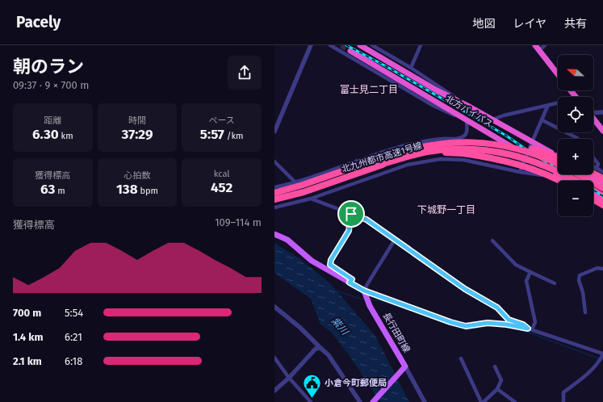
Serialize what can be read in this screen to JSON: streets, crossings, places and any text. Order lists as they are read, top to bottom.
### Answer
{
  "streets": {
    "highway": ["北方バイパス", "北九州都市高速1号線"],
    "main road": ["長行田町線"]
  },
  "districts": ["富士見二丁目", "下城野一丁目"],
  "water": ["紫川"],
  "places": {
    "public building": ["小倉今町郵便局"]
  },
  "north": "left",
  "page": {
    "header": "Pacely",
    "nav": ["地図", "レイヤ", "共有"],
    "heading": ["朝のラン", "09:37 · 9 × 700 m"],
    "map_buttons": ["+", "−"],
    "stats": [
      ["距離", "6.30 km"],
      ["時間", "37:29"],
      ["ペース", "5:57 /km"],
      ["獲得標高", "63 m"],
      ["心拍数", "138 bpm"],
      ["kcal", "452"]
    ],
    "chart": ["獲得標高", "109–114 m"],
    "list": [
      {
        "name": "700 m",
        "note": "5:54"
      },
      {
        "name": "1.4 km",
        "note": "6:21"
      },
      {
        "name": "2.1 km",
        "note": "6:18"
      }
    ]
  }
}
